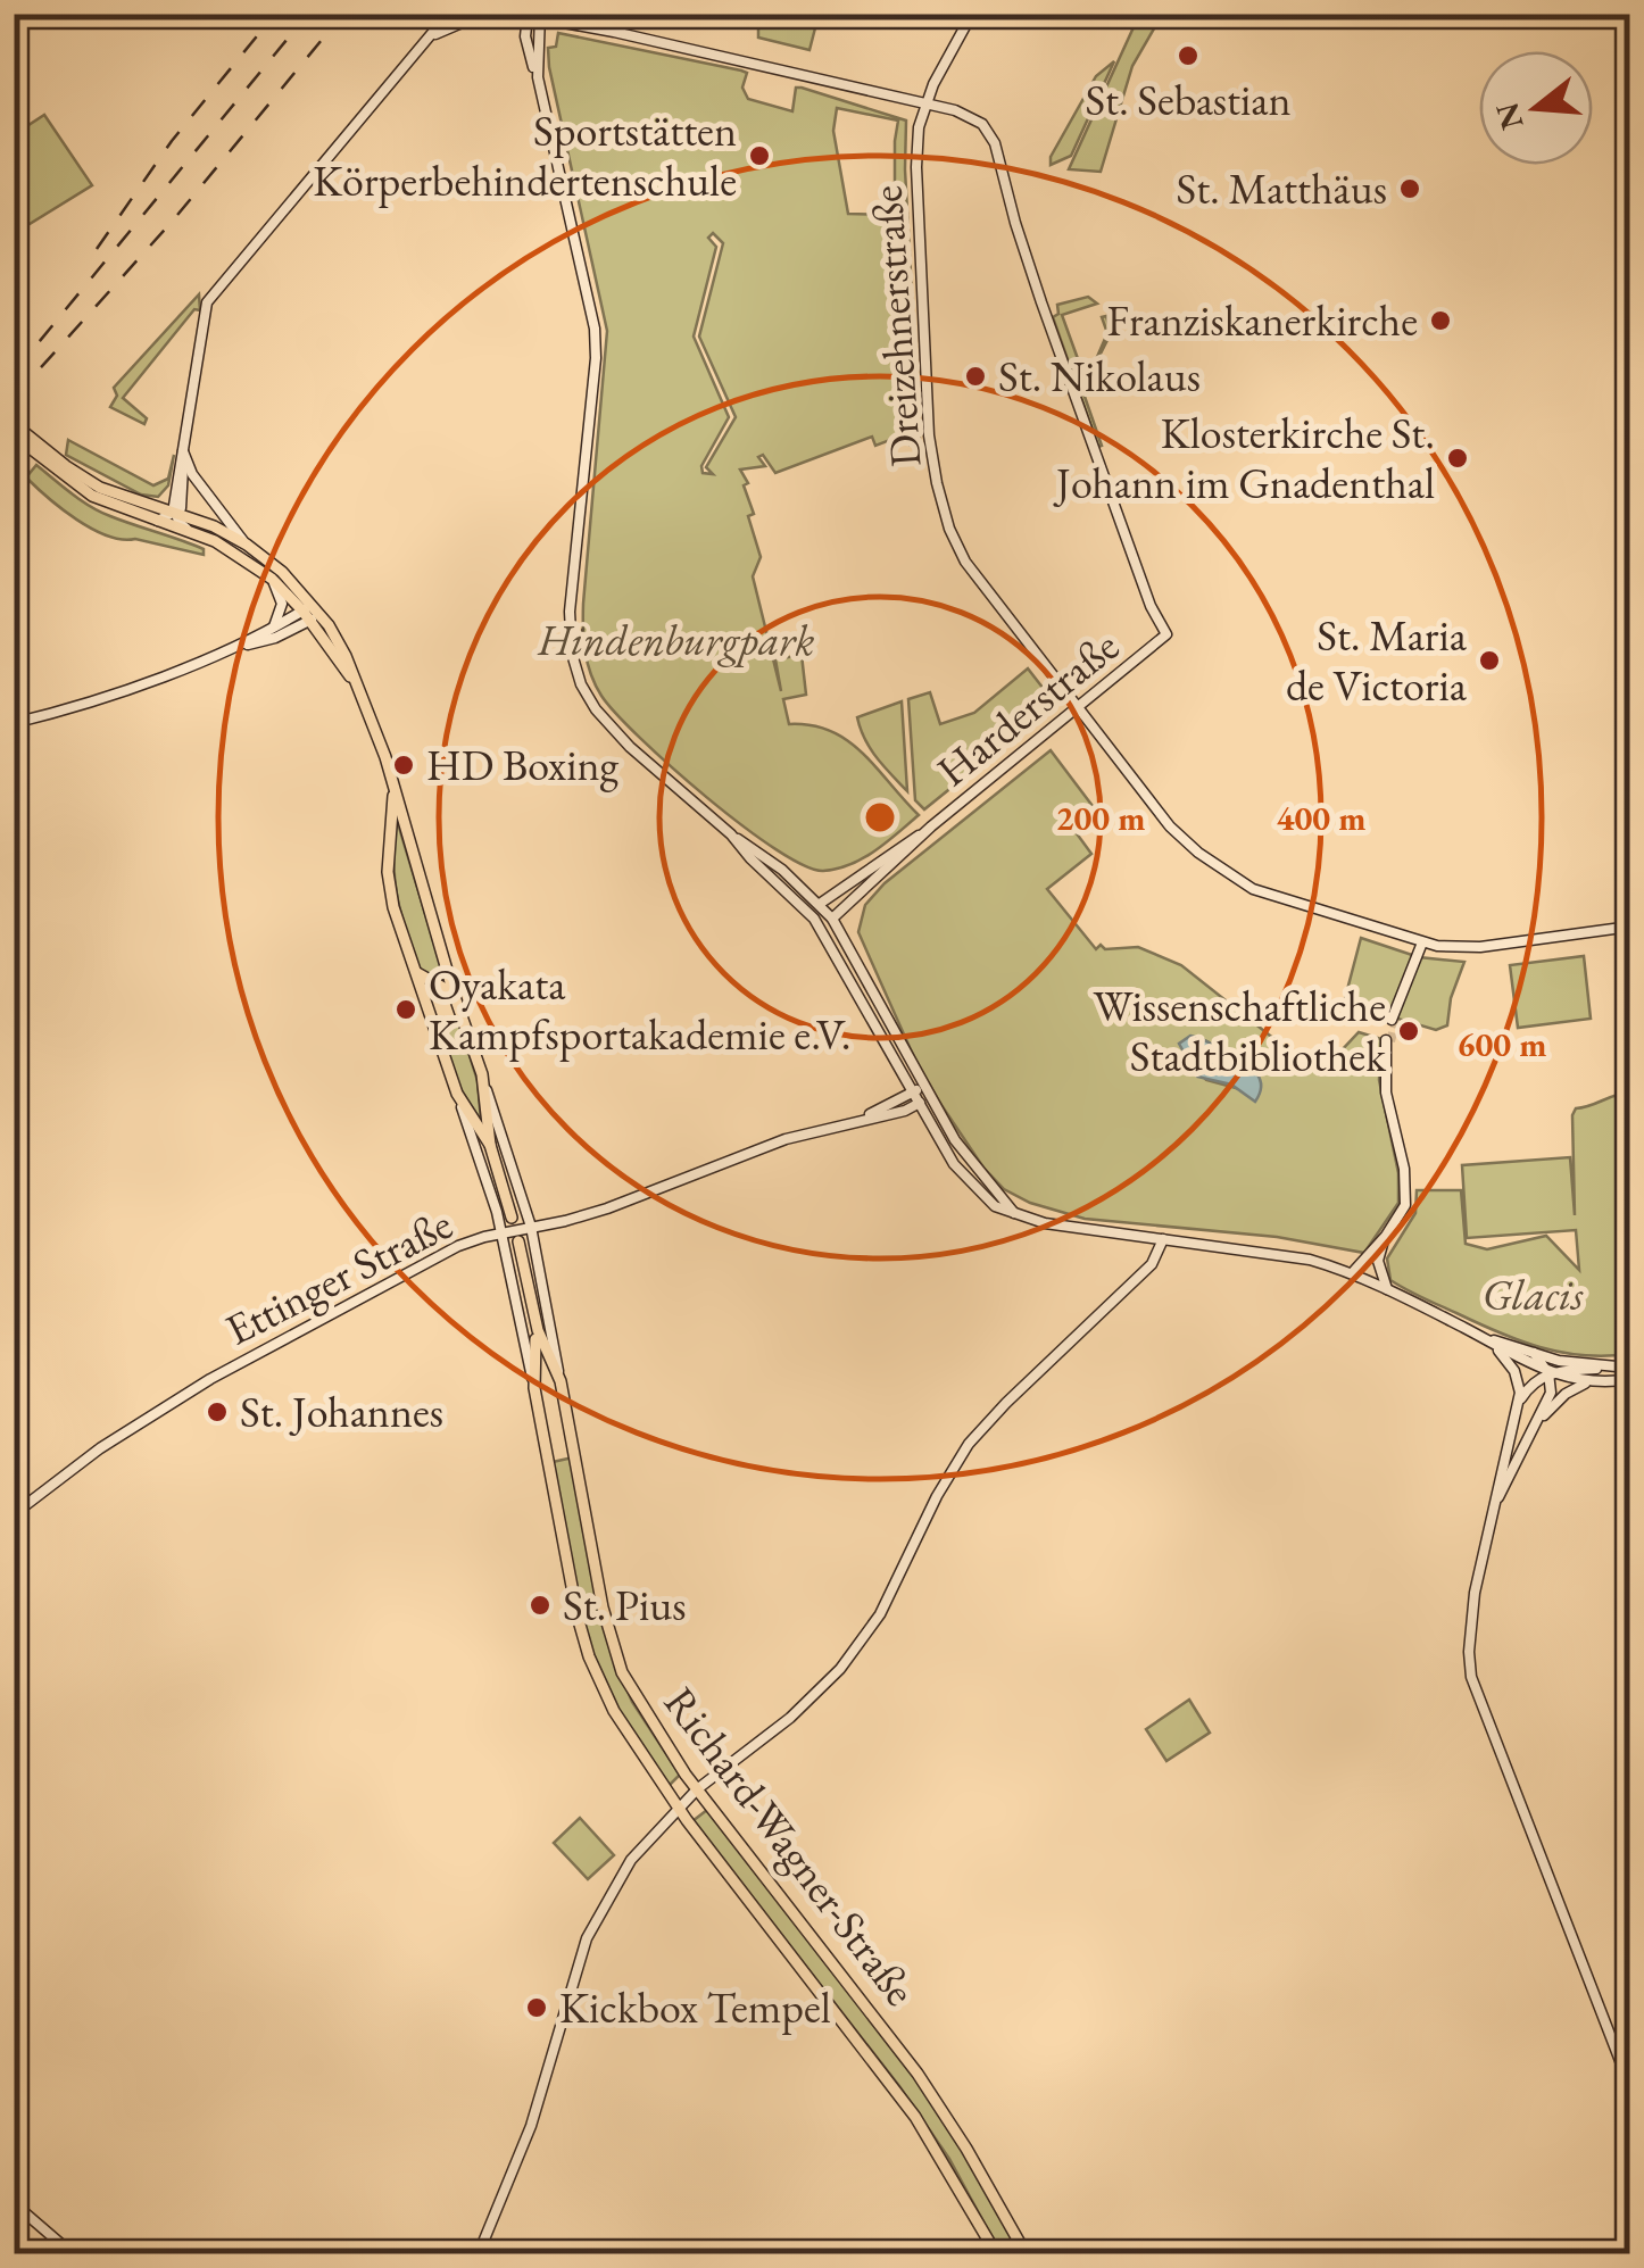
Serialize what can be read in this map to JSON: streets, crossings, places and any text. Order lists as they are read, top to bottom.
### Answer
{
  "streets": {
    "main road": ["Richard-Wagner-Straße"],
    "street": ["Dreizehnerstraße", "Harderstraße", "Ettinger Straße"]
  },
  "crossings": [
    ["Dreizehnerstraße", "Harderstraße"],
    ["Ettinger Straße", "Richard-Wagner-Straße"]
  ],
  "parks": ["Hindenburgpark", "Glacis"],
  "places": [
    "St. Sebastian",
    "Sportstätten Körperbehindertenschule",
    "St. Matthäus",
    "Franziskanerkirche",
    "St. Nikolaus",
    "Klosterkirche St. Johann im Gnadenthal",
    "St. Maria de Victoria",
    "HD Boxing",
    "Oyakata Kampfsportakademie e.V.",
    "Wissenschaftliche Stadtbibliothek",
    "St. Johannes",
    "St. Pius",
    "Kickbox Tempel"
  ],
  "north": "left",
  "rings": ["200 m", "400 m", "600 m"]
}
